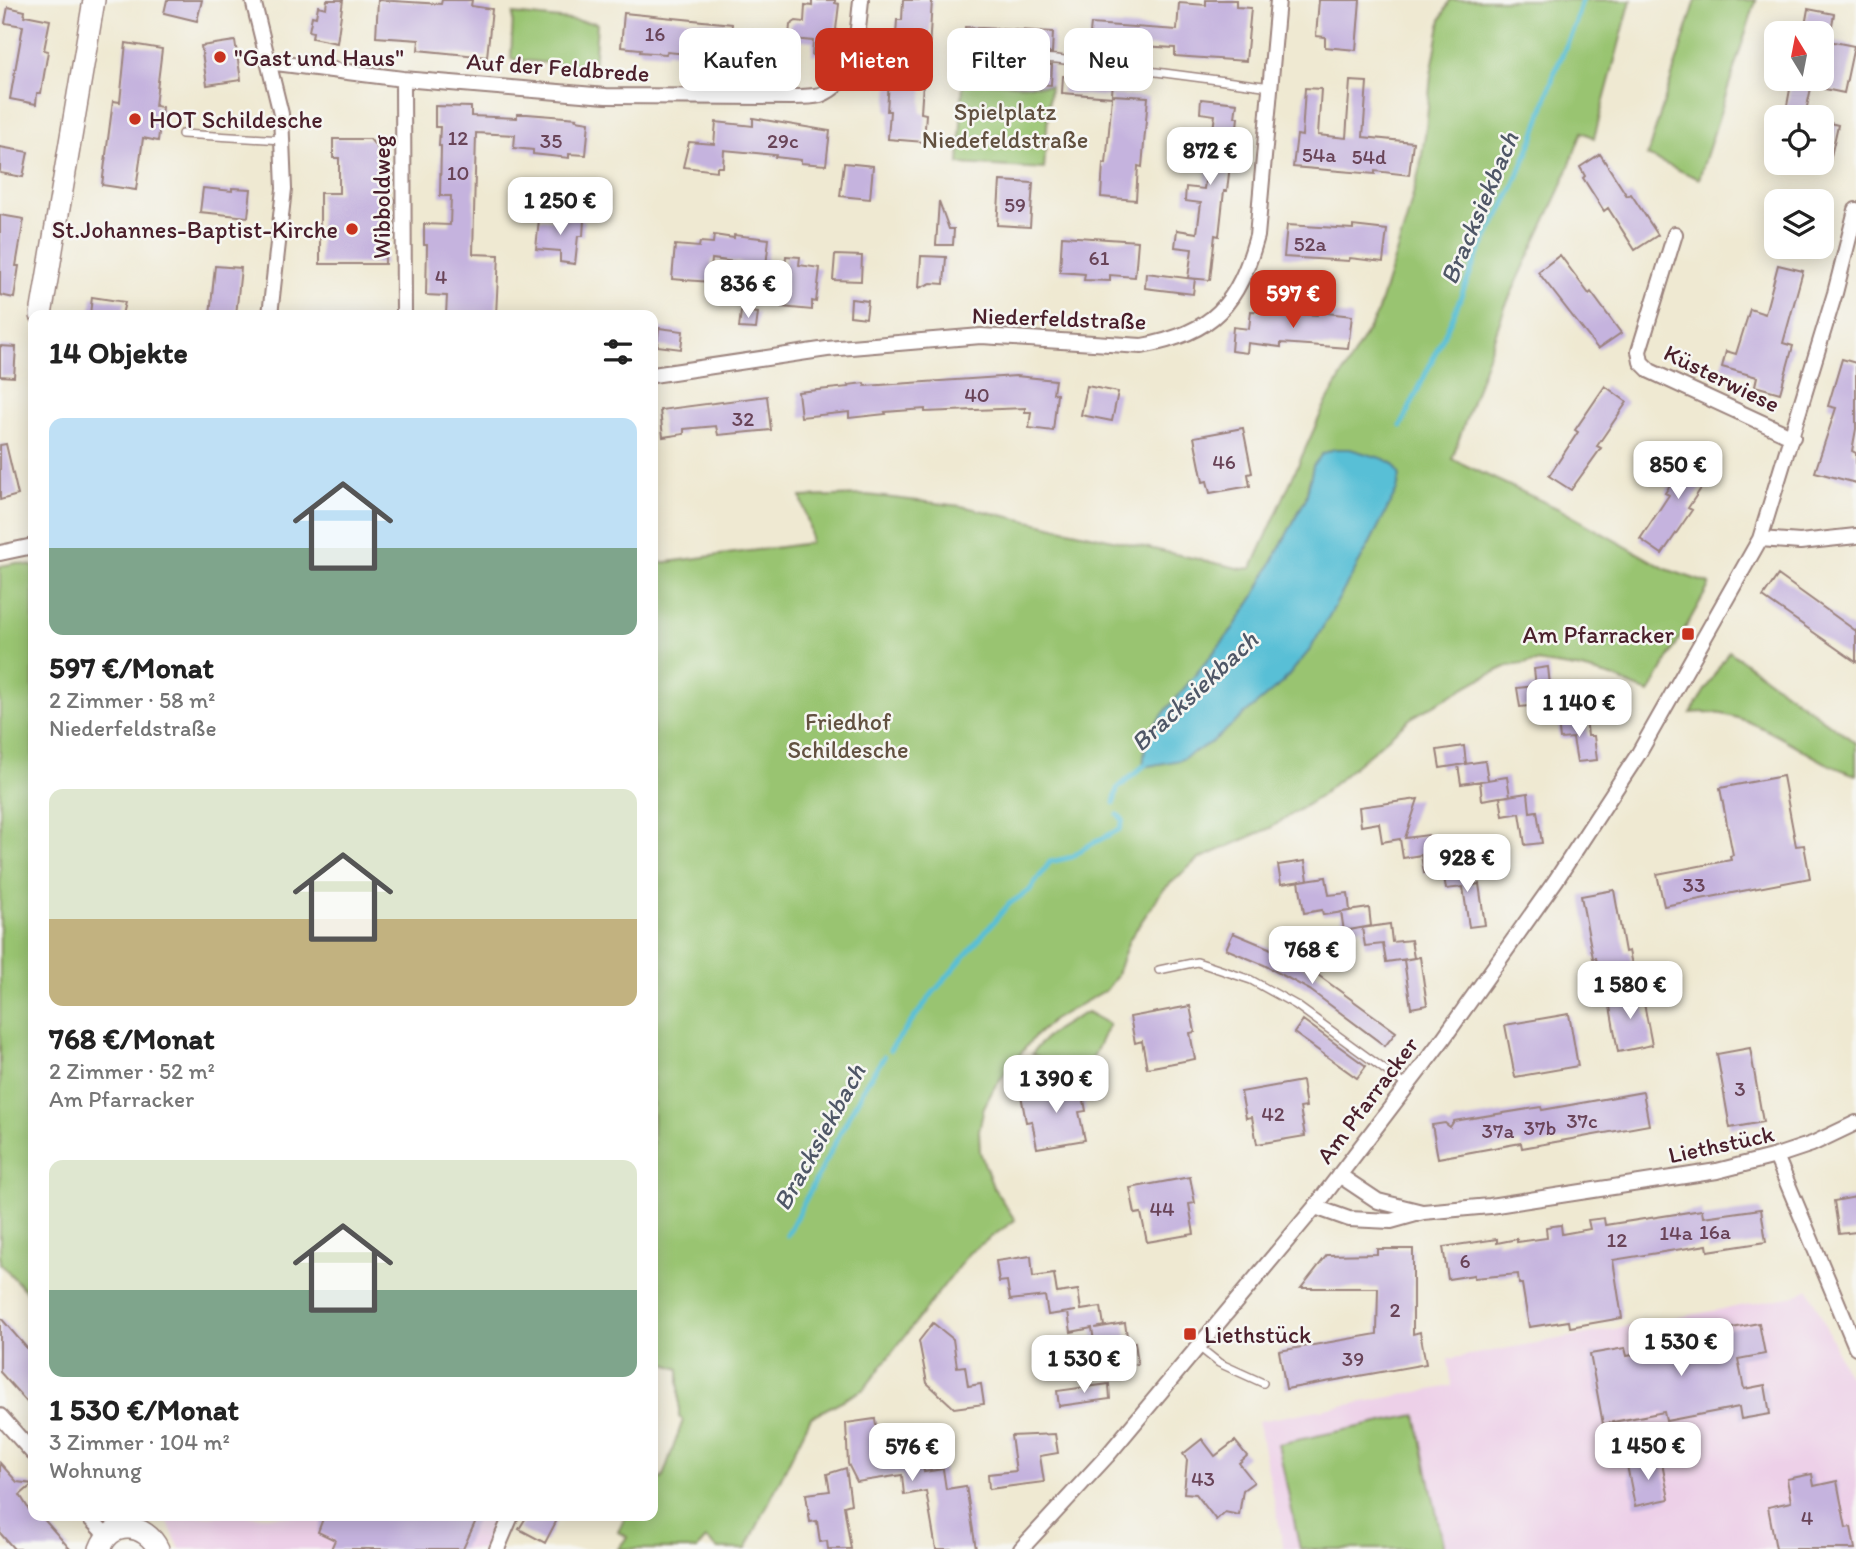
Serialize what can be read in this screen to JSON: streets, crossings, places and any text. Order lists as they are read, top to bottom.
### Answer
{
  "streets": {
    "street": [
      "Auf der Feldbrede",
      "Wibboldweg",
      "Niederfeldstraße",
      "Küsterwiese",
      "Am Pfarracker",
      "Liethstück"
    ]
  },
  "crossings": [
    ["Auf der Feldbrede", "Wibboldweg"],
    ["Küsterwiese", "Am Pfarracker"],
    ["Am Pfarracker", "Liethstück"]
  ],
  "water": ["Bracksiekbach"],
  "parks": ["Spielplatz Niedefeldstraße", "Friedhof Schildesche"],
  "places": {
    "other": ["\"Gast und Haus\"", "HOT Schildesche", "St.Johannes-Baptist-Kirche"],
    "transit": ["Am Pfarracker", "Liethstück"]
  },
  "house_numbers": [
    "16",
    "12",
    "35",
    "29c",
    "54a",
    "54d",
    "10",
    "59",
    "52a",
    "61",
    "4",
    "40",
    "32",
    "46",
    "33",
    "3",
    "42",
    "37c",
    "37b",
    "37a",
    "44",
    "16a",
    "14a",
    "12",
    "6",
    "2",
    "39",
    "43",
    "4"
  ],
  "north": "top",
  "page": {
    "chip": [
      "Kaufen",
      "Mieten",
      "Filter",
      "Neu"
    ],
    "price": [
      "872 €",
      "1 250 €",
      "836 €",
      "597 €",
      "850 €",
      "1 140 €",
      "928 €",
      "768 €",
      "1 580 €",
      "1 390 €",
      "1 530 €",
      "1 530 €",
      "1 450 €",
      "576 €"
    ],
    "heading": "14 Objekte",
    "list": [
      {
        "name": "597 €/Monat",
        "note": "2 Zimmer · 58 m² · Niederfeldstraße"
      },
      {
        "name": "768 €/Monat",
        "note": "2 Zimmer · 52 m² · Am Pfarracker"
      },
      {
        "name": "1 530 €/Monat",
        "note": "3 Zimmer · 104 m² · Wohnung"
      }
    ]
  }
}
